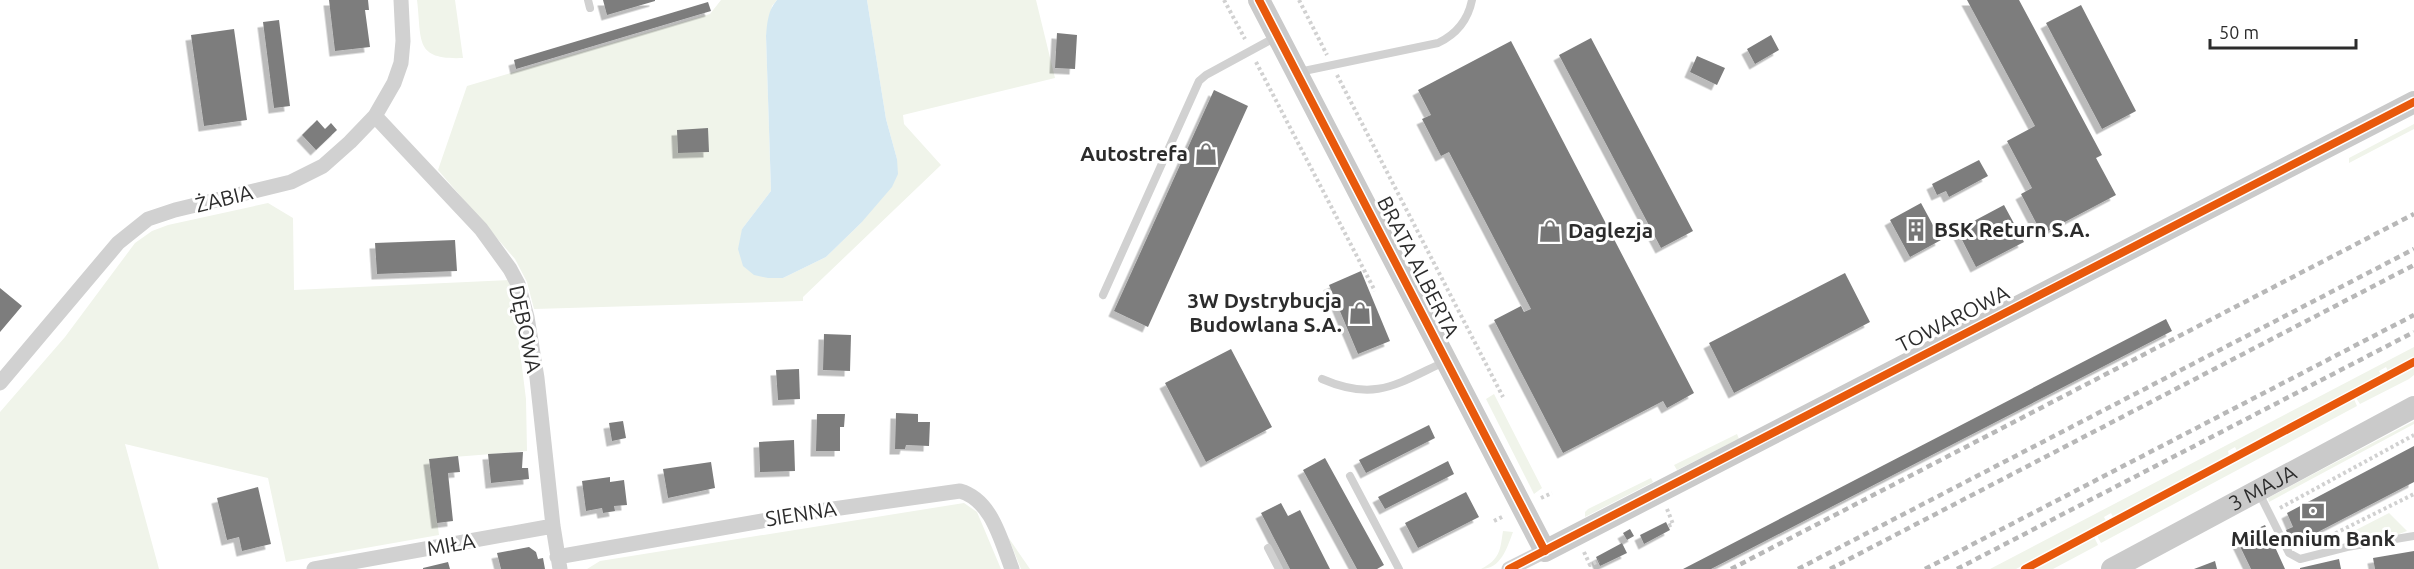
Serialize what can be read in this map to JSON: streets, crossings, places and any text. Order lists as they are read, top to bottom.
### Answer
{
  "streets": {
    "street": [
      "ŻABIA",
      "BRATA ALBERTA",
      "TOWAROWA",
      "DĘBOWA",
      "3 MAJA",
      "SIENNA",
      "MIŁA"
    ]
  },
  "crossings": [
    ["ŻABIA", "DĘBOWA"],
    ["BRATA ALBERTA", "TOWAROWA"],
    ["DĘBOWA", "SIENNA"],
    ["DĘBOWA", "MIŁA"]
  ],
  "places": {
    "shop": ["Autostrefa", "Daglezja", "3W Dystrybucja Budowlana S.A."],
    "building": ["BSK Return S.A."],
    "bank": ["Millennium Bank"]
  },
  "scale_bar": "50 m"
}
